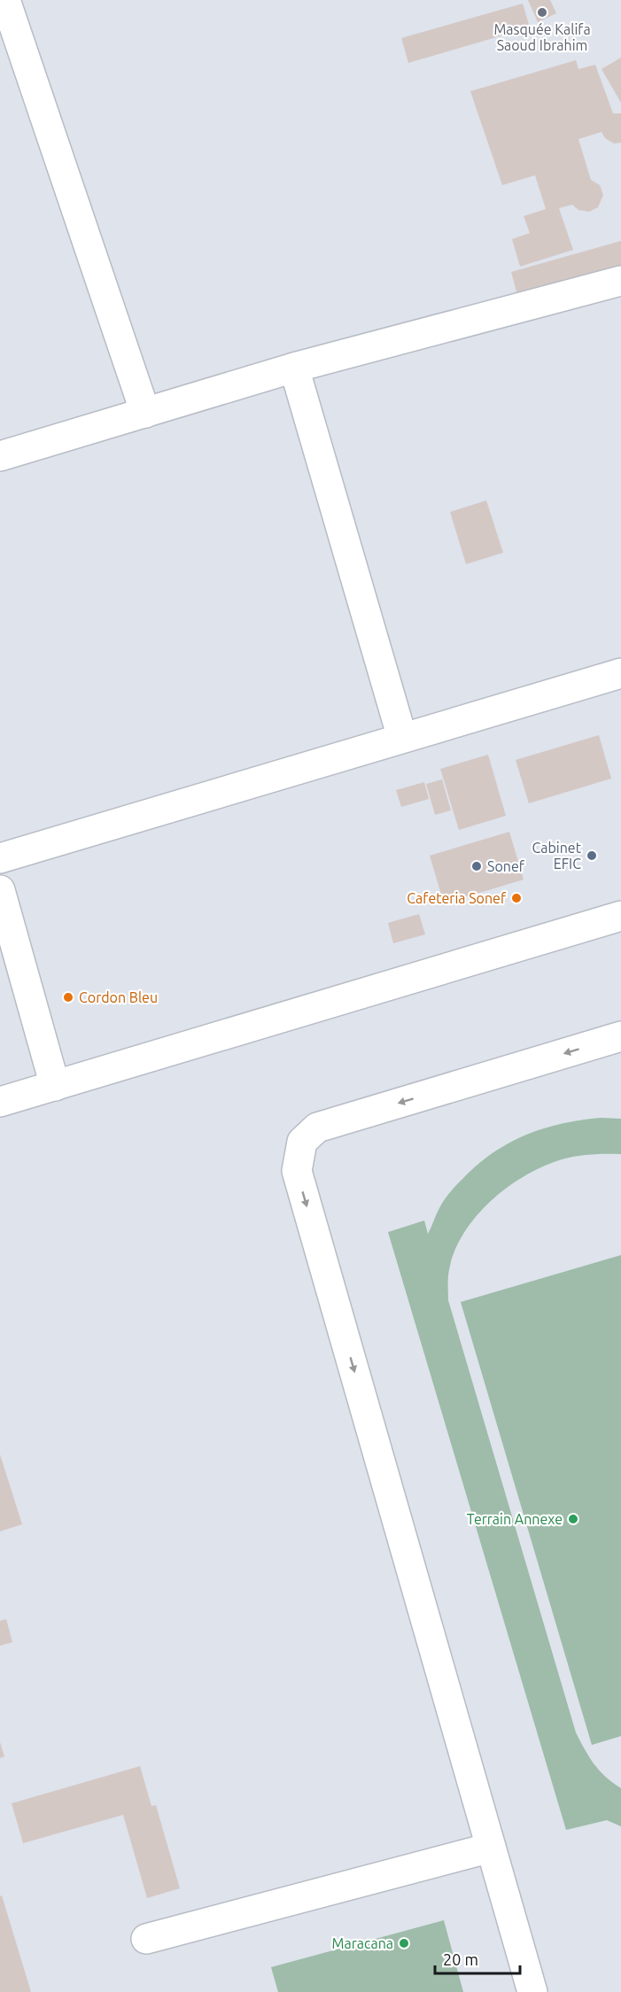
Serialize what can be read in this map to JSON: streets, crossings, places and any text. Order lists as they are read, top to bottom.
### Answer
{
  "places": [
    "Masquée Kalifa Saoud Ibrahim",
    "Cabinet EFIC",
    "Sonef",
    "Cafeteria Sonef",
    "Cordon Bleu",
    "Terrain Annexe",
    "Maracana"
  ],
  "scale_bar": "20 m"
}
